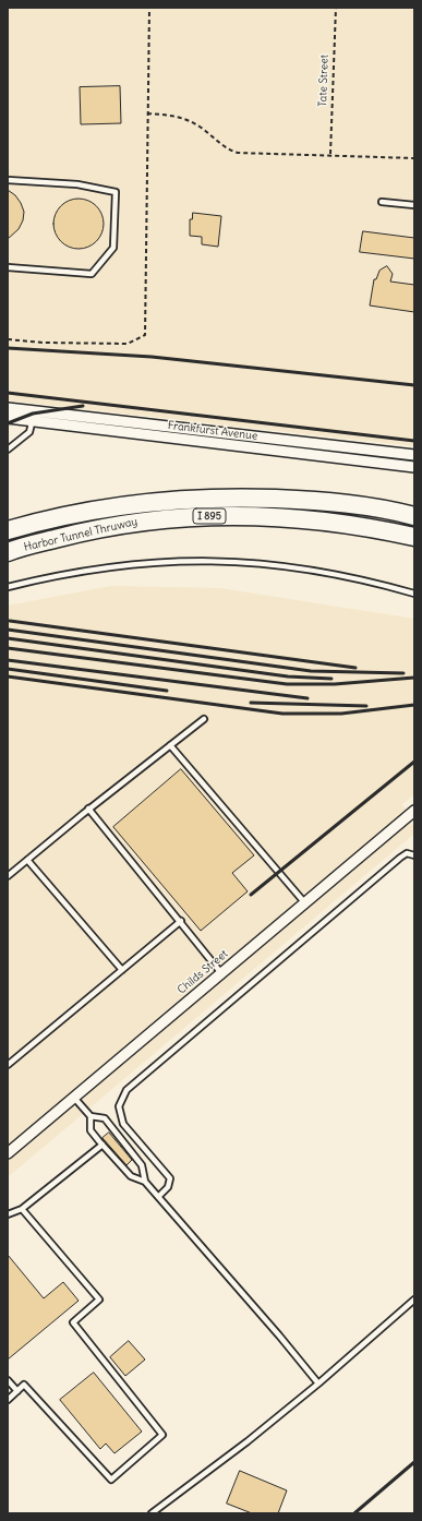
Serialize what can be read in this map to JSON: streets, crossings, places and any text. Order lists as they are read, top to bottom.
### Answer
{
  "streets": {
    "highway": ["I 895", "Harbor Tunnel Thruway"],
    "street": ["Frankfurst Avenue", "Childs Street"],
    "path": ["Tate Street"]
  }
}
